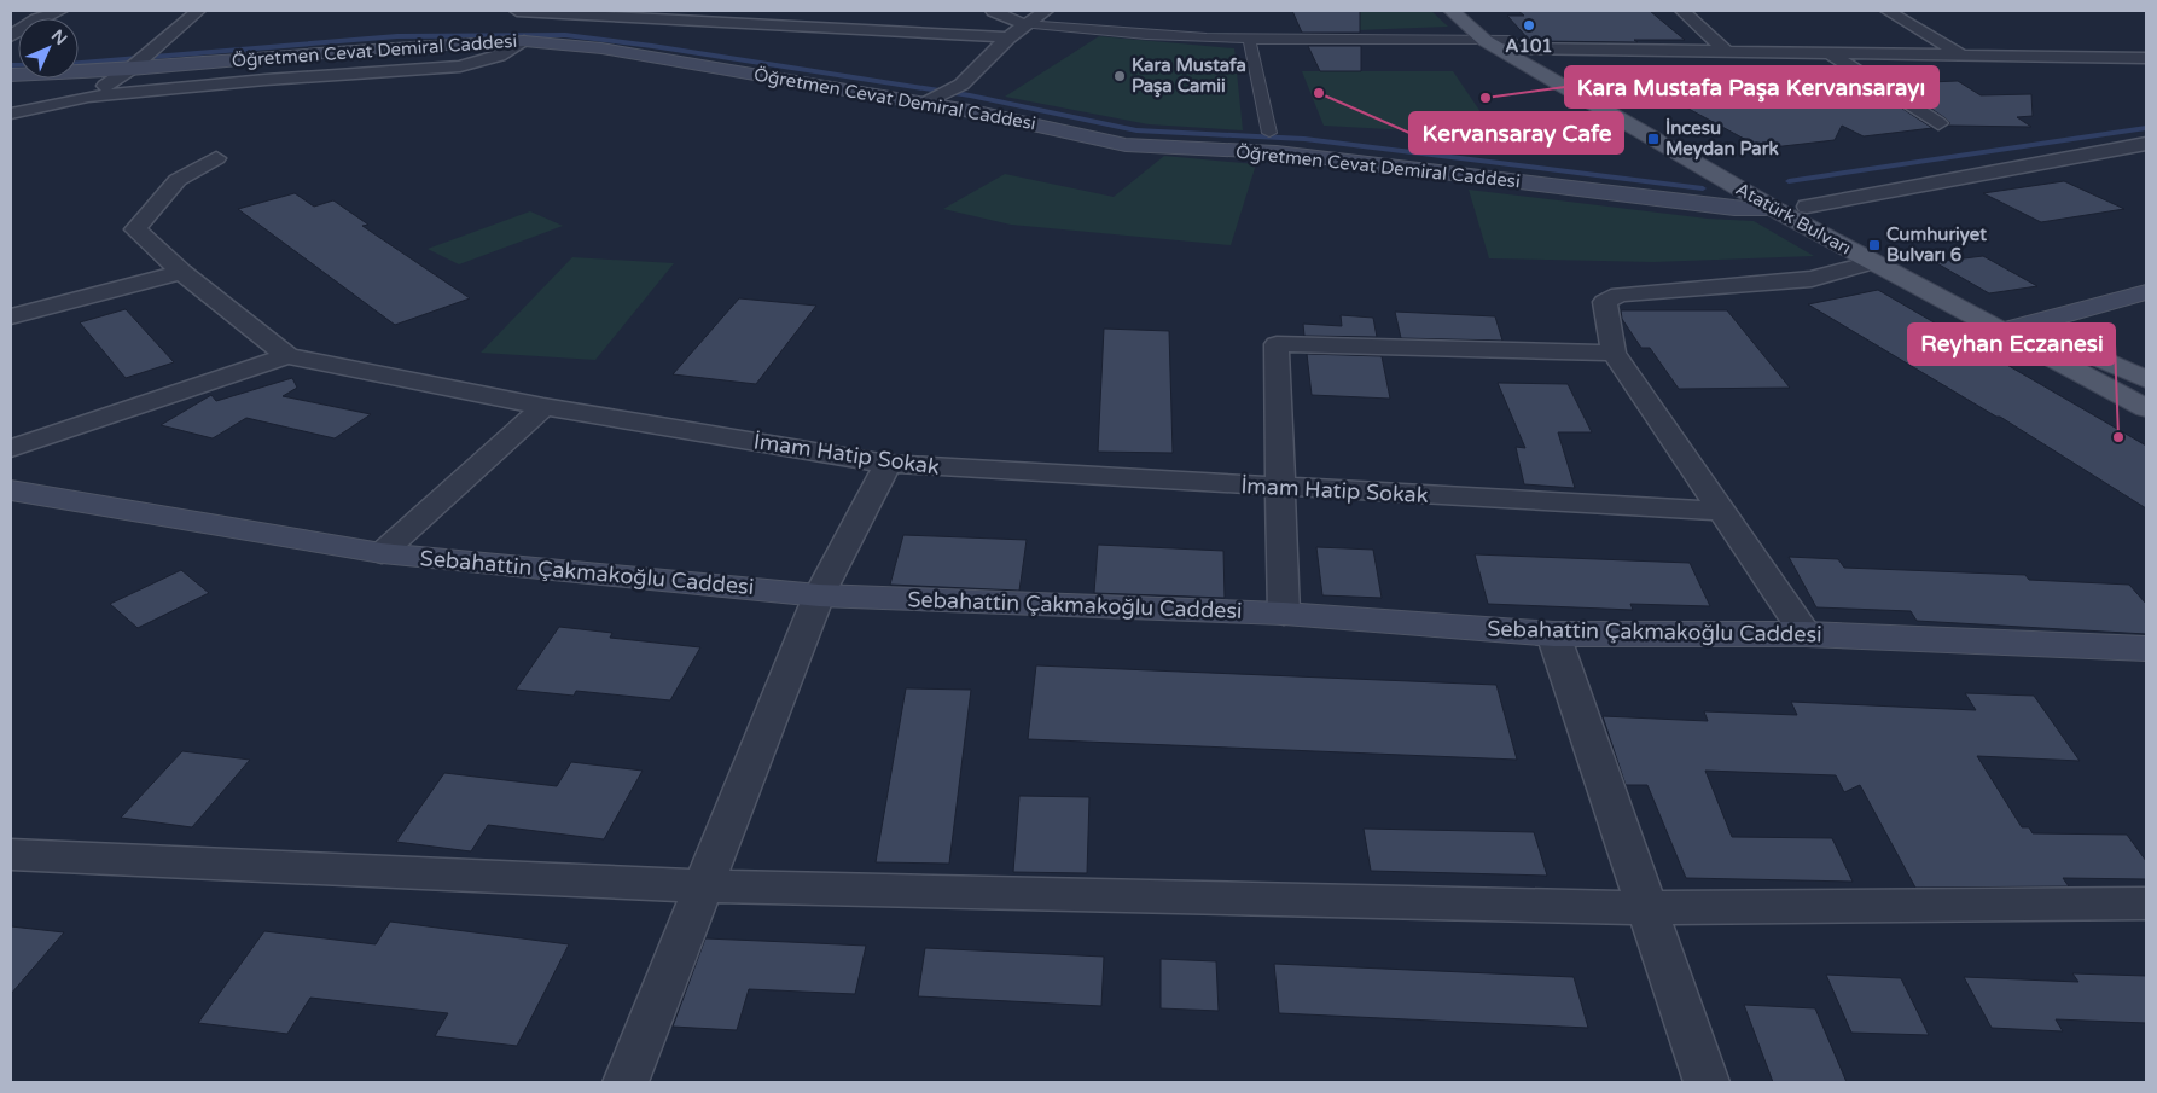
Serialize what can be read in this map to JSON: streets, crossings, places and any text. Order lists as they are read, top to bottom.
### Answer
{
  "streets": {
    "main road": ["Öğretmen Cevat Demiral Caddesi", "Atatürk Bulvarı", "Sebahattin Çakmakoğlu Caddesi"],
    "street": ["İmam Hatip Sokak"]
  },
  "crossings": [
    ["Öğretmen Cevat Demiral Caddesi", "Atatürk Bulvarı"]
  ],
  "places": {
    "other": [
      "A101",
      "Kara Mustafa Paşa Camii",
      "Kervansaray Cafe",
      "Kara Mustafa Paşa Kervansarayı",
      "Reyhan Eczanesi"
    ],
    "transit": ["İncesu Meydan Park", "Cumhuriyet Bulvarı 6"]
  },
  "north": "top right"
}
